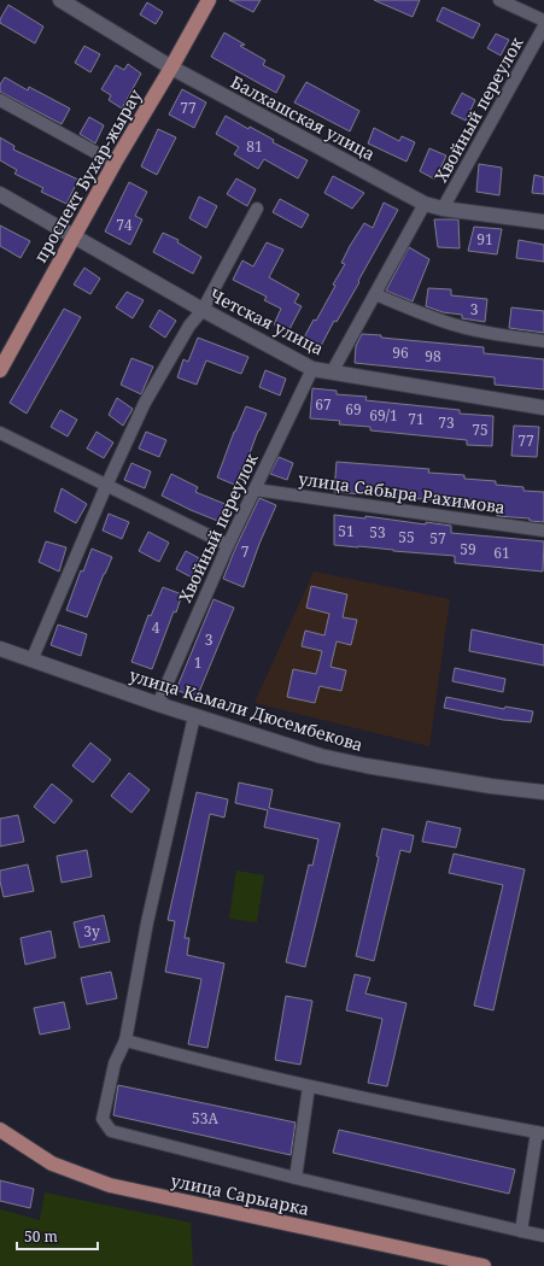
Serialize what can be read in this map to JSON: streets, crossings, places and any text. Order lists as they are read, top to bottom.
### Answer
{
  "streets": {
    "main road": ["проспект Бухар-жырау", "улица Сарыарка"],
    "street": [
      "Хвойный переулок",
      "Балхашская улица",
      "Четская улица",
      "улица Сабыра Рахимова",
      "улица Камали Дюсембекова"
    ]
  },
  "crossings": [
    ["Хвойный переулок", "Балхашская улица"],
    ["Хвойный переулок", "Четская улица"],
    ["Хвойный переулок", "улица Сабыра Рахимова"],
    ["Хвойный переулок", "улица Камали Дюсембекова"],
    ["Балхашская улица", "проспект Бухар-жырау"],
    ["проспект Бухар-жырау", "Четская улица"]
  ],
  "house_numbers": [
    "77",
    "81",
    "74",
    "91",
    "3",
    "96",
    "98",
    "67",
    "69",
    "69/1",
    "71",
    "73",
    "75",
    "77",
    "51",
    "53",
    "55",
    "57",
    "59",
    "7",
    "61",
    "4",
    "3",
    "1",
    "3у",
    "53А"
  ],
  "scale_bar": "50 m"
}
